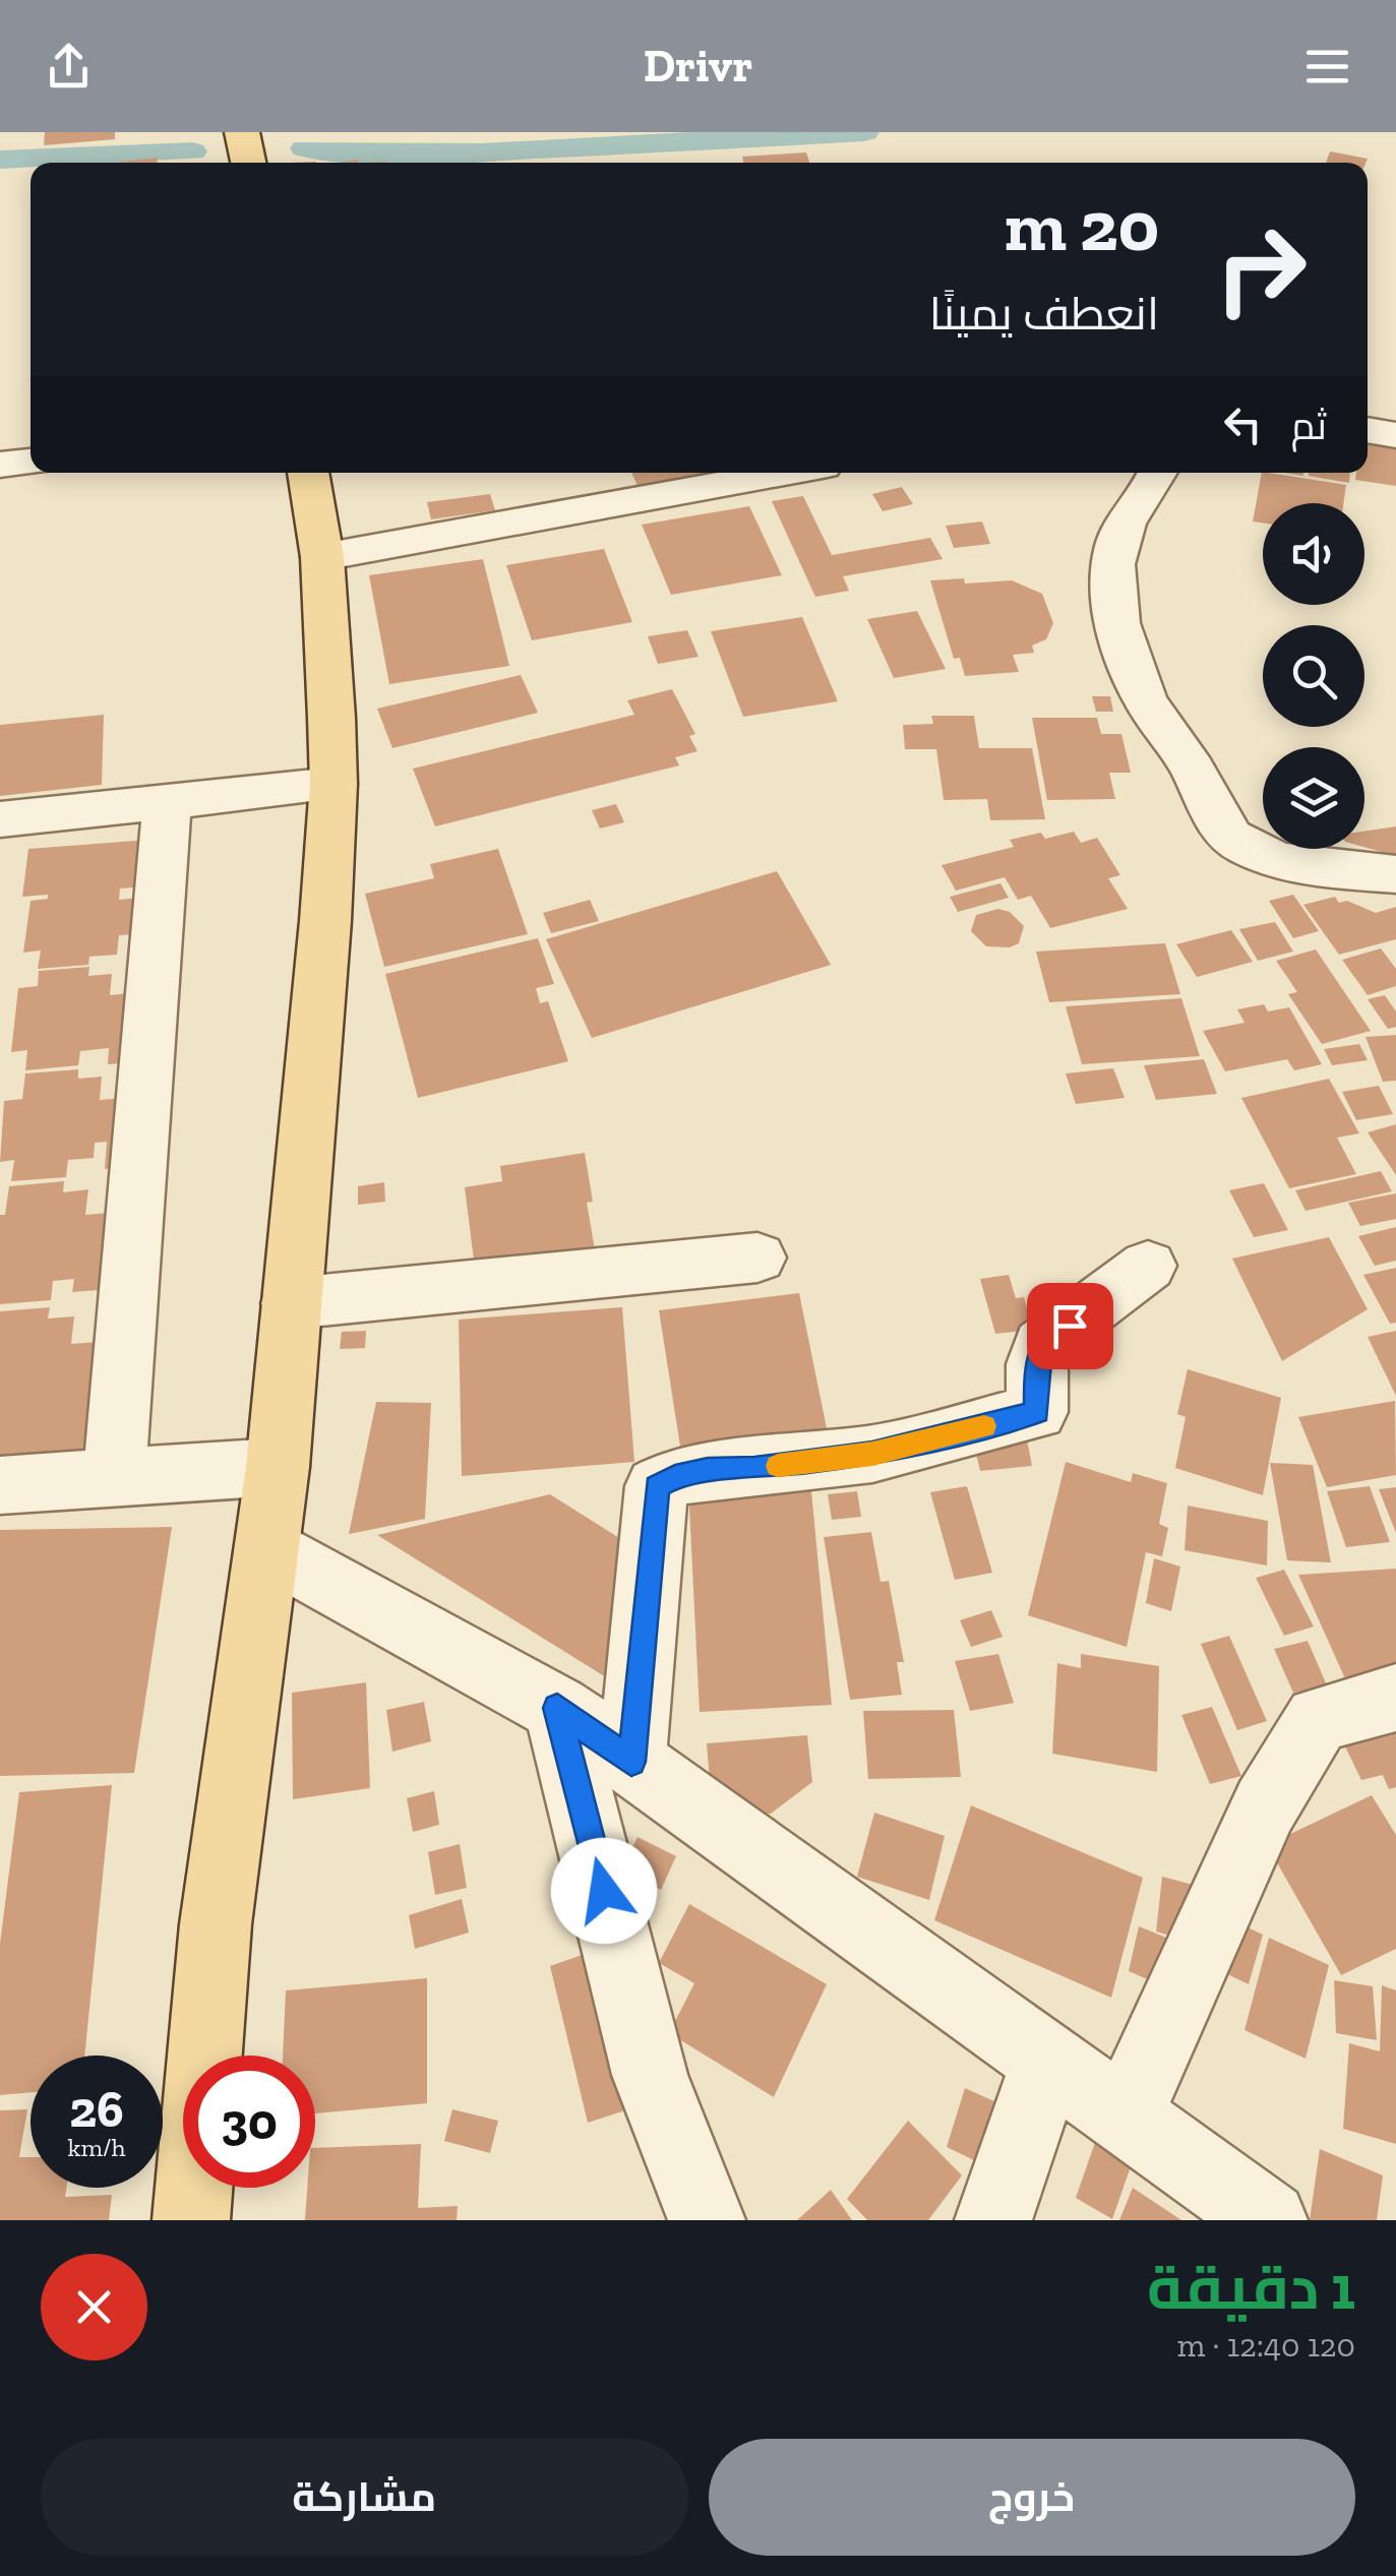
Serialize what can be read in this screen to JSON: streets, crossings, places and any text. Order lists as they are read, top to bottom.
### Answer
{
  "page": {
    "header": "Drivr",
    "turn": ["20 m", "انعطف يمينًا"],
    "then": "ثم",
    "speed": "26 km/h",
    "limit": "30",
    "heading": ["1 دقيقة", "120 m · 12:40"],
    "buttons": ["خروج", "مشاركة"]
  }
}
